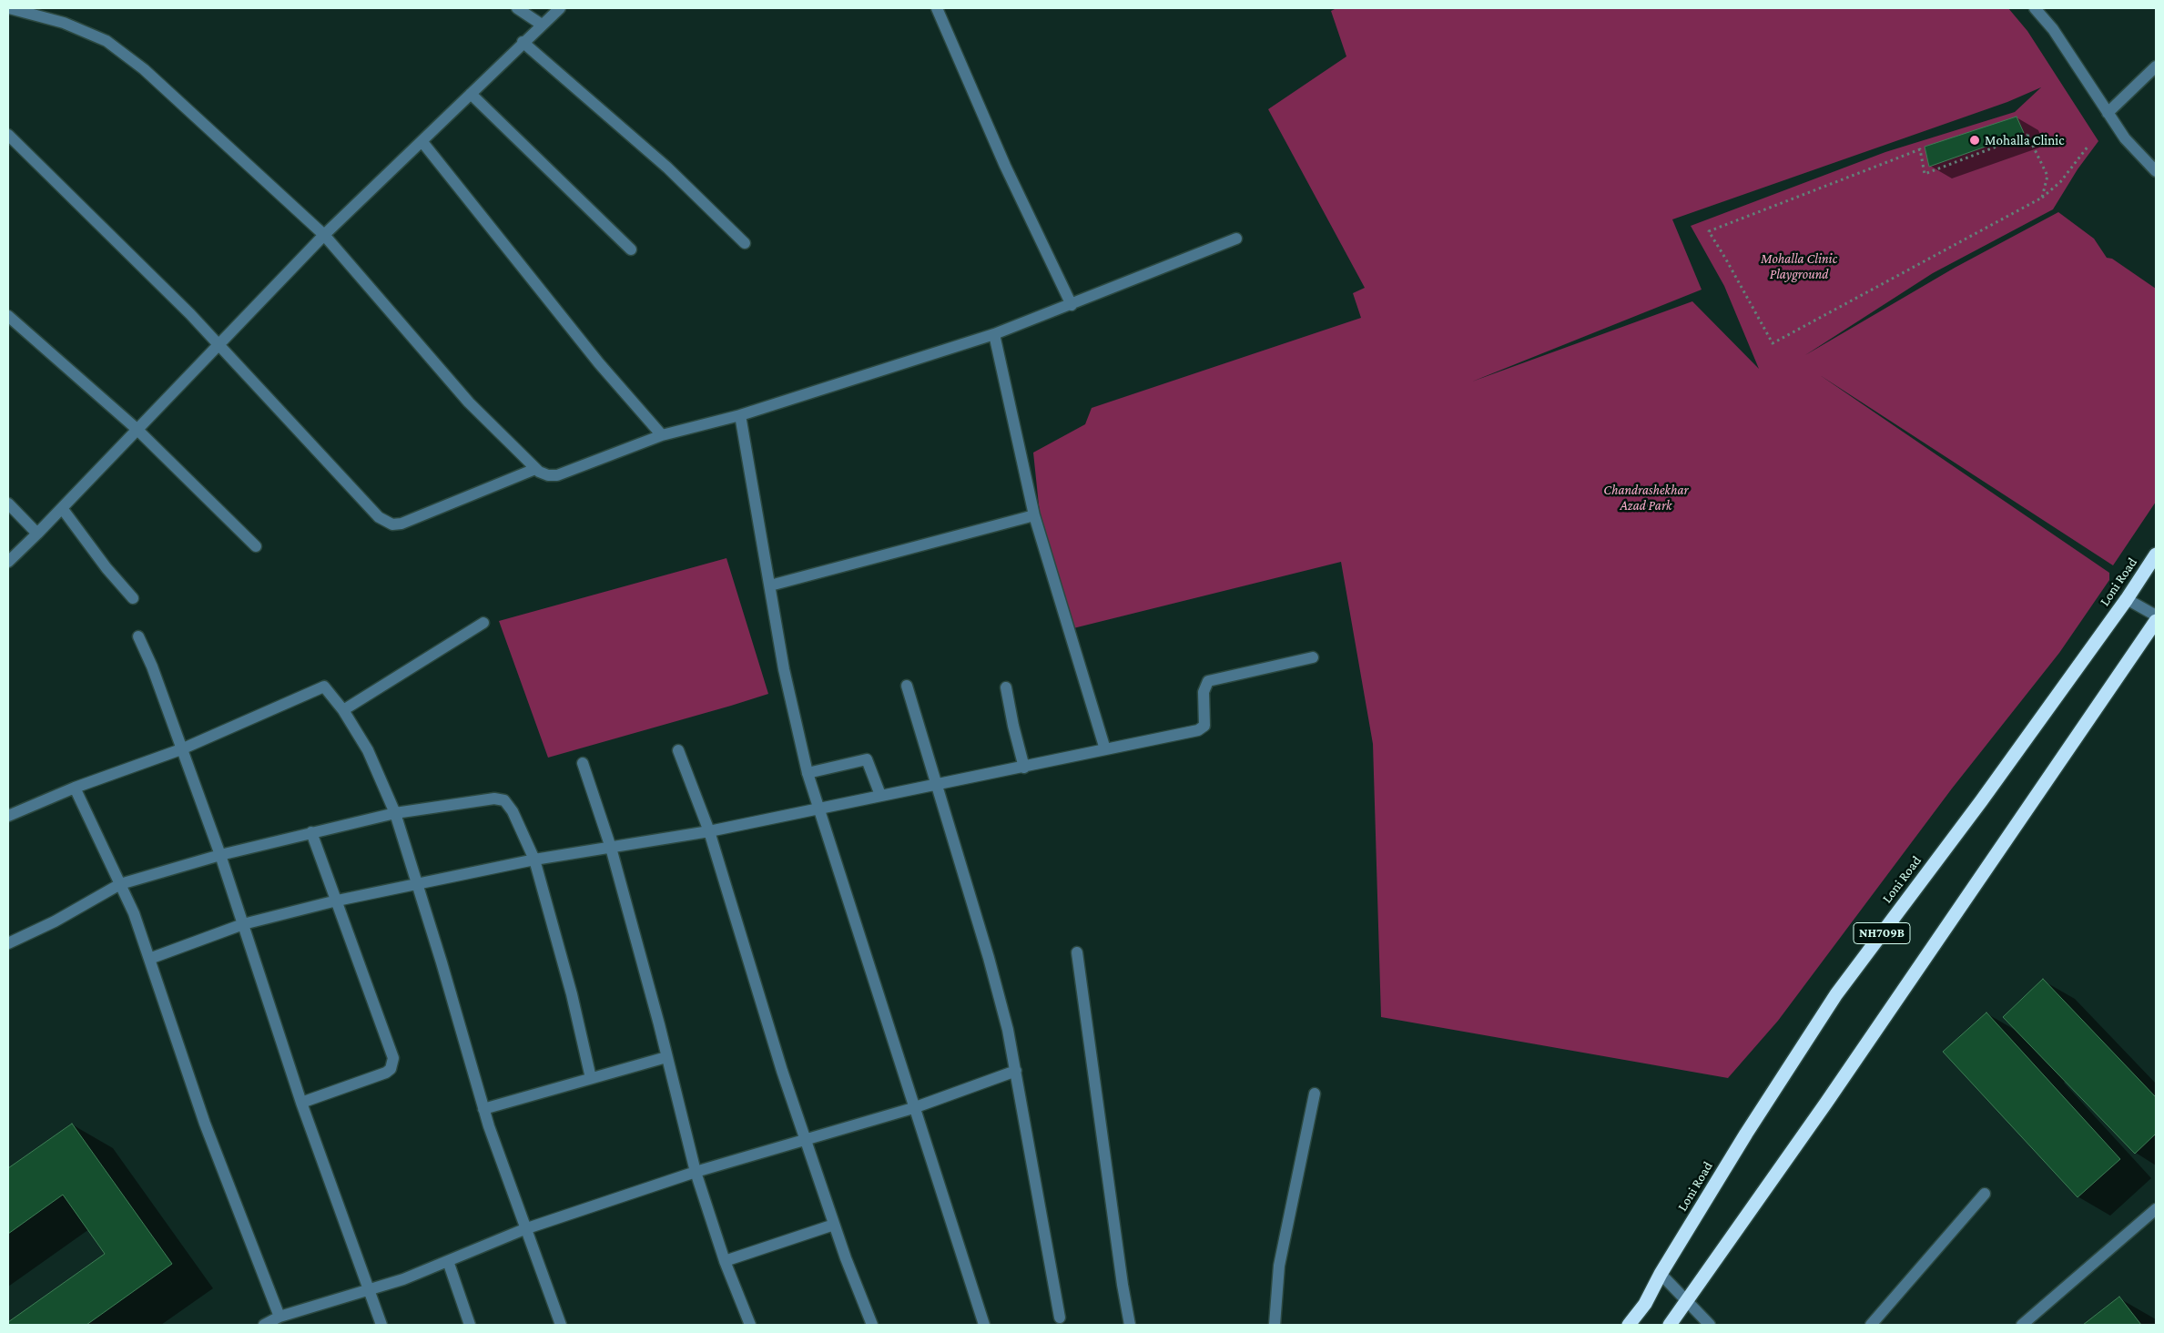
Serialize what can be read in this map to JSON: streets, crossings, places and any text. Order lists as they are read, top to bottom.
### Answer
{
  "streets": {
    "highway": ["Loni Road", "NH709B"]
  },
  "parks": ["Mohalla Clinic Playground", "Chandrashekhar Azad Park"],
  "places": ["Mohalla Clinic"]
}
